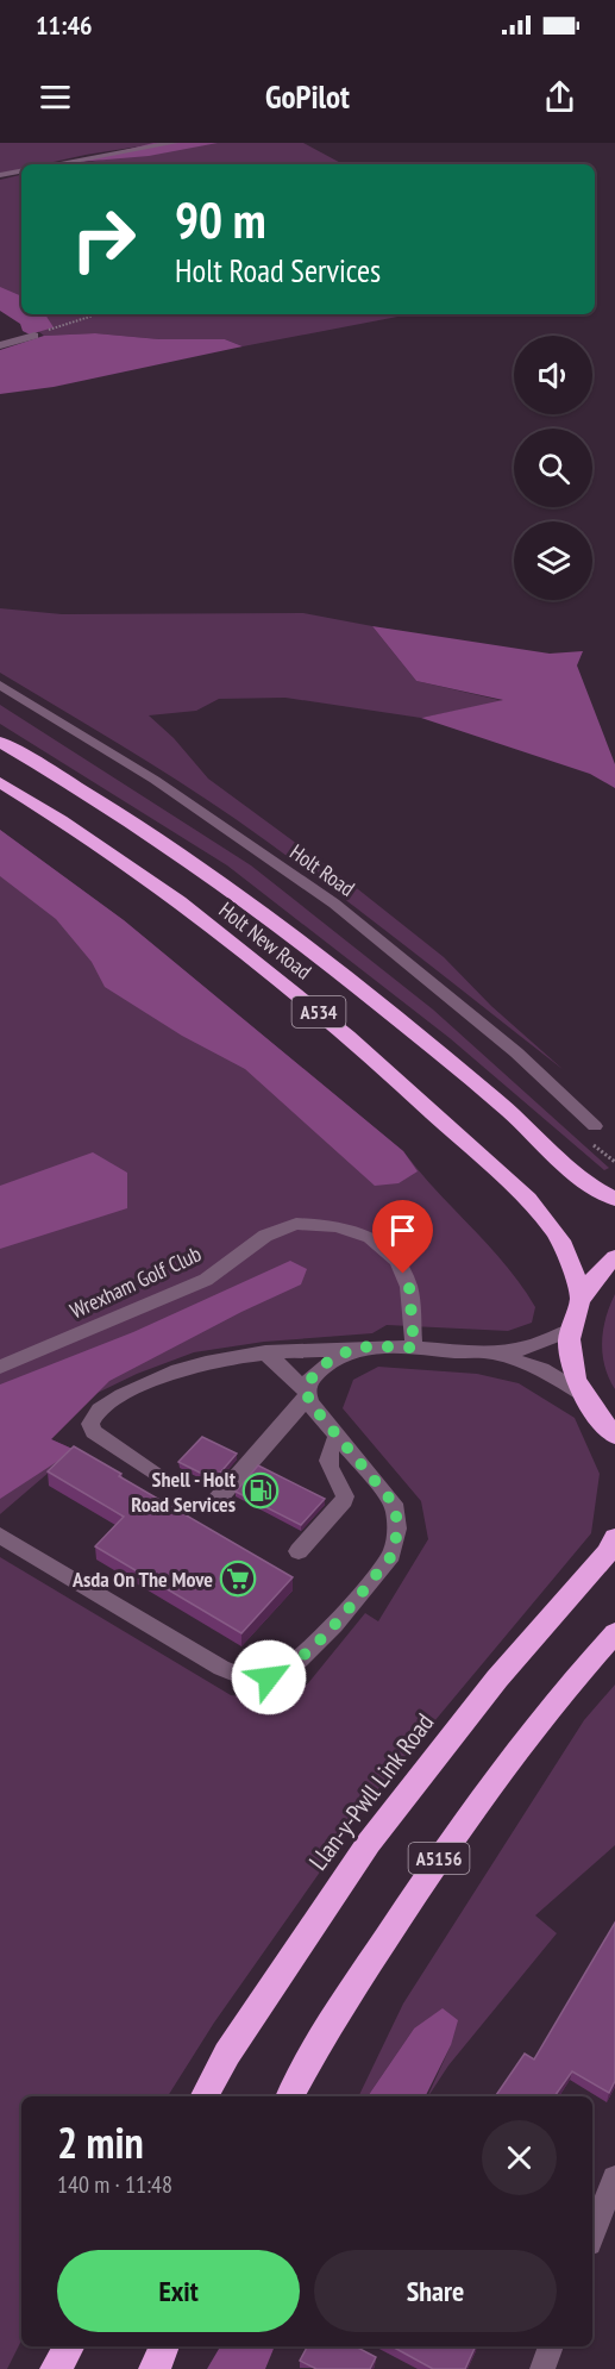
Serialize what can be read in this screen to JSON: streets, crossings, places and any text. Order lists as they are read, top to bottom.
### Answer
{
  "streets": {
    "highway": [
      "Holt New Road",
      "A534",
      "Llan-y-Pwll Link Road",
      "A5156"
    ],
    "street": ["Holt Road", "Wrexham Golf Club"]
  },
  "places": {
    "fuel station": ["Shell - Holt Road Services"],
    "supermarket": ["Asda On The Move"]
  },
  "page": {
    "status": "11:46",
    "header": "GoPilot",
    "turn": ["90 m", "Holt Road Services"],
    "heading": ["2 min", "140 m · 11:48"],
    "buttons": ["Exit", "Share"]
  }
}
